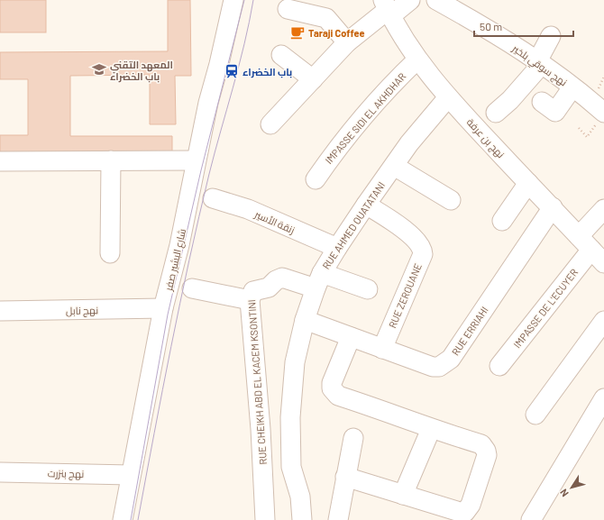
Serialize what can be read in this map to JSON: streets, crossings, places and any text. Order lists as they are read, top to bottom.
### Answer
{
  "streets": {
    "street": [
      "نهج سوقي بلخير",
      "IMPASSE SIDI EL AKHDHAR",
      "نهج بن عرفة",
      "زنقة الأسير",
      "RUE AHMED OUATATANI",
      "شارع البشير صفر",
      "RUE ZEROUANE",
      "IMPASSE DE L'ECUYER",
      "نهج نابل",
      "RUE ERRIAHI",
      "RUE CHEIKH ABD EL KACEM KSONTINI",
      "نهج بنزرت"
    ]
  },
  "crossings": [
    ["IMPASSE SIDI EL AKHDHAR", "نهج بن عرفة"],
    ["نهج بن عرفة", "RUE AHMED OUATATANI"],
    ["نهج بن عرفة", "IMPASSE DE L'ECUYER"],
    ["نهج بن عرفة", "RUE ERRIAHI"],
    ["زنقة الأسير", "RUE AHMED OUATATANI"],
    ["RUE AHMED OUATATANI", "RUE ZEROUANE"],
    ["RUE AHMED OUATATANI", "RUE ERRIAHI"],
    ["RUE AHMED OUATATANI", "RUE CHEIKH ABD EL KACEM KSONTINI"],
    ["شارع البشير صفر", "نهج نابل"],
    ["شارع البشير صفر", "نهج بنزرت"],
    ["RUE ZEROUANE", "RUE ERRIAHI"]
  ],
  "places": {
    "cafe": ["Taraji Coffee"],
    "school or university": ["المعهد التقني باب الخضراء"],
    "station": ["باب الخضراء"]
  },
  "scale_bar": "50 m",
  "north": "bottom left"
}
